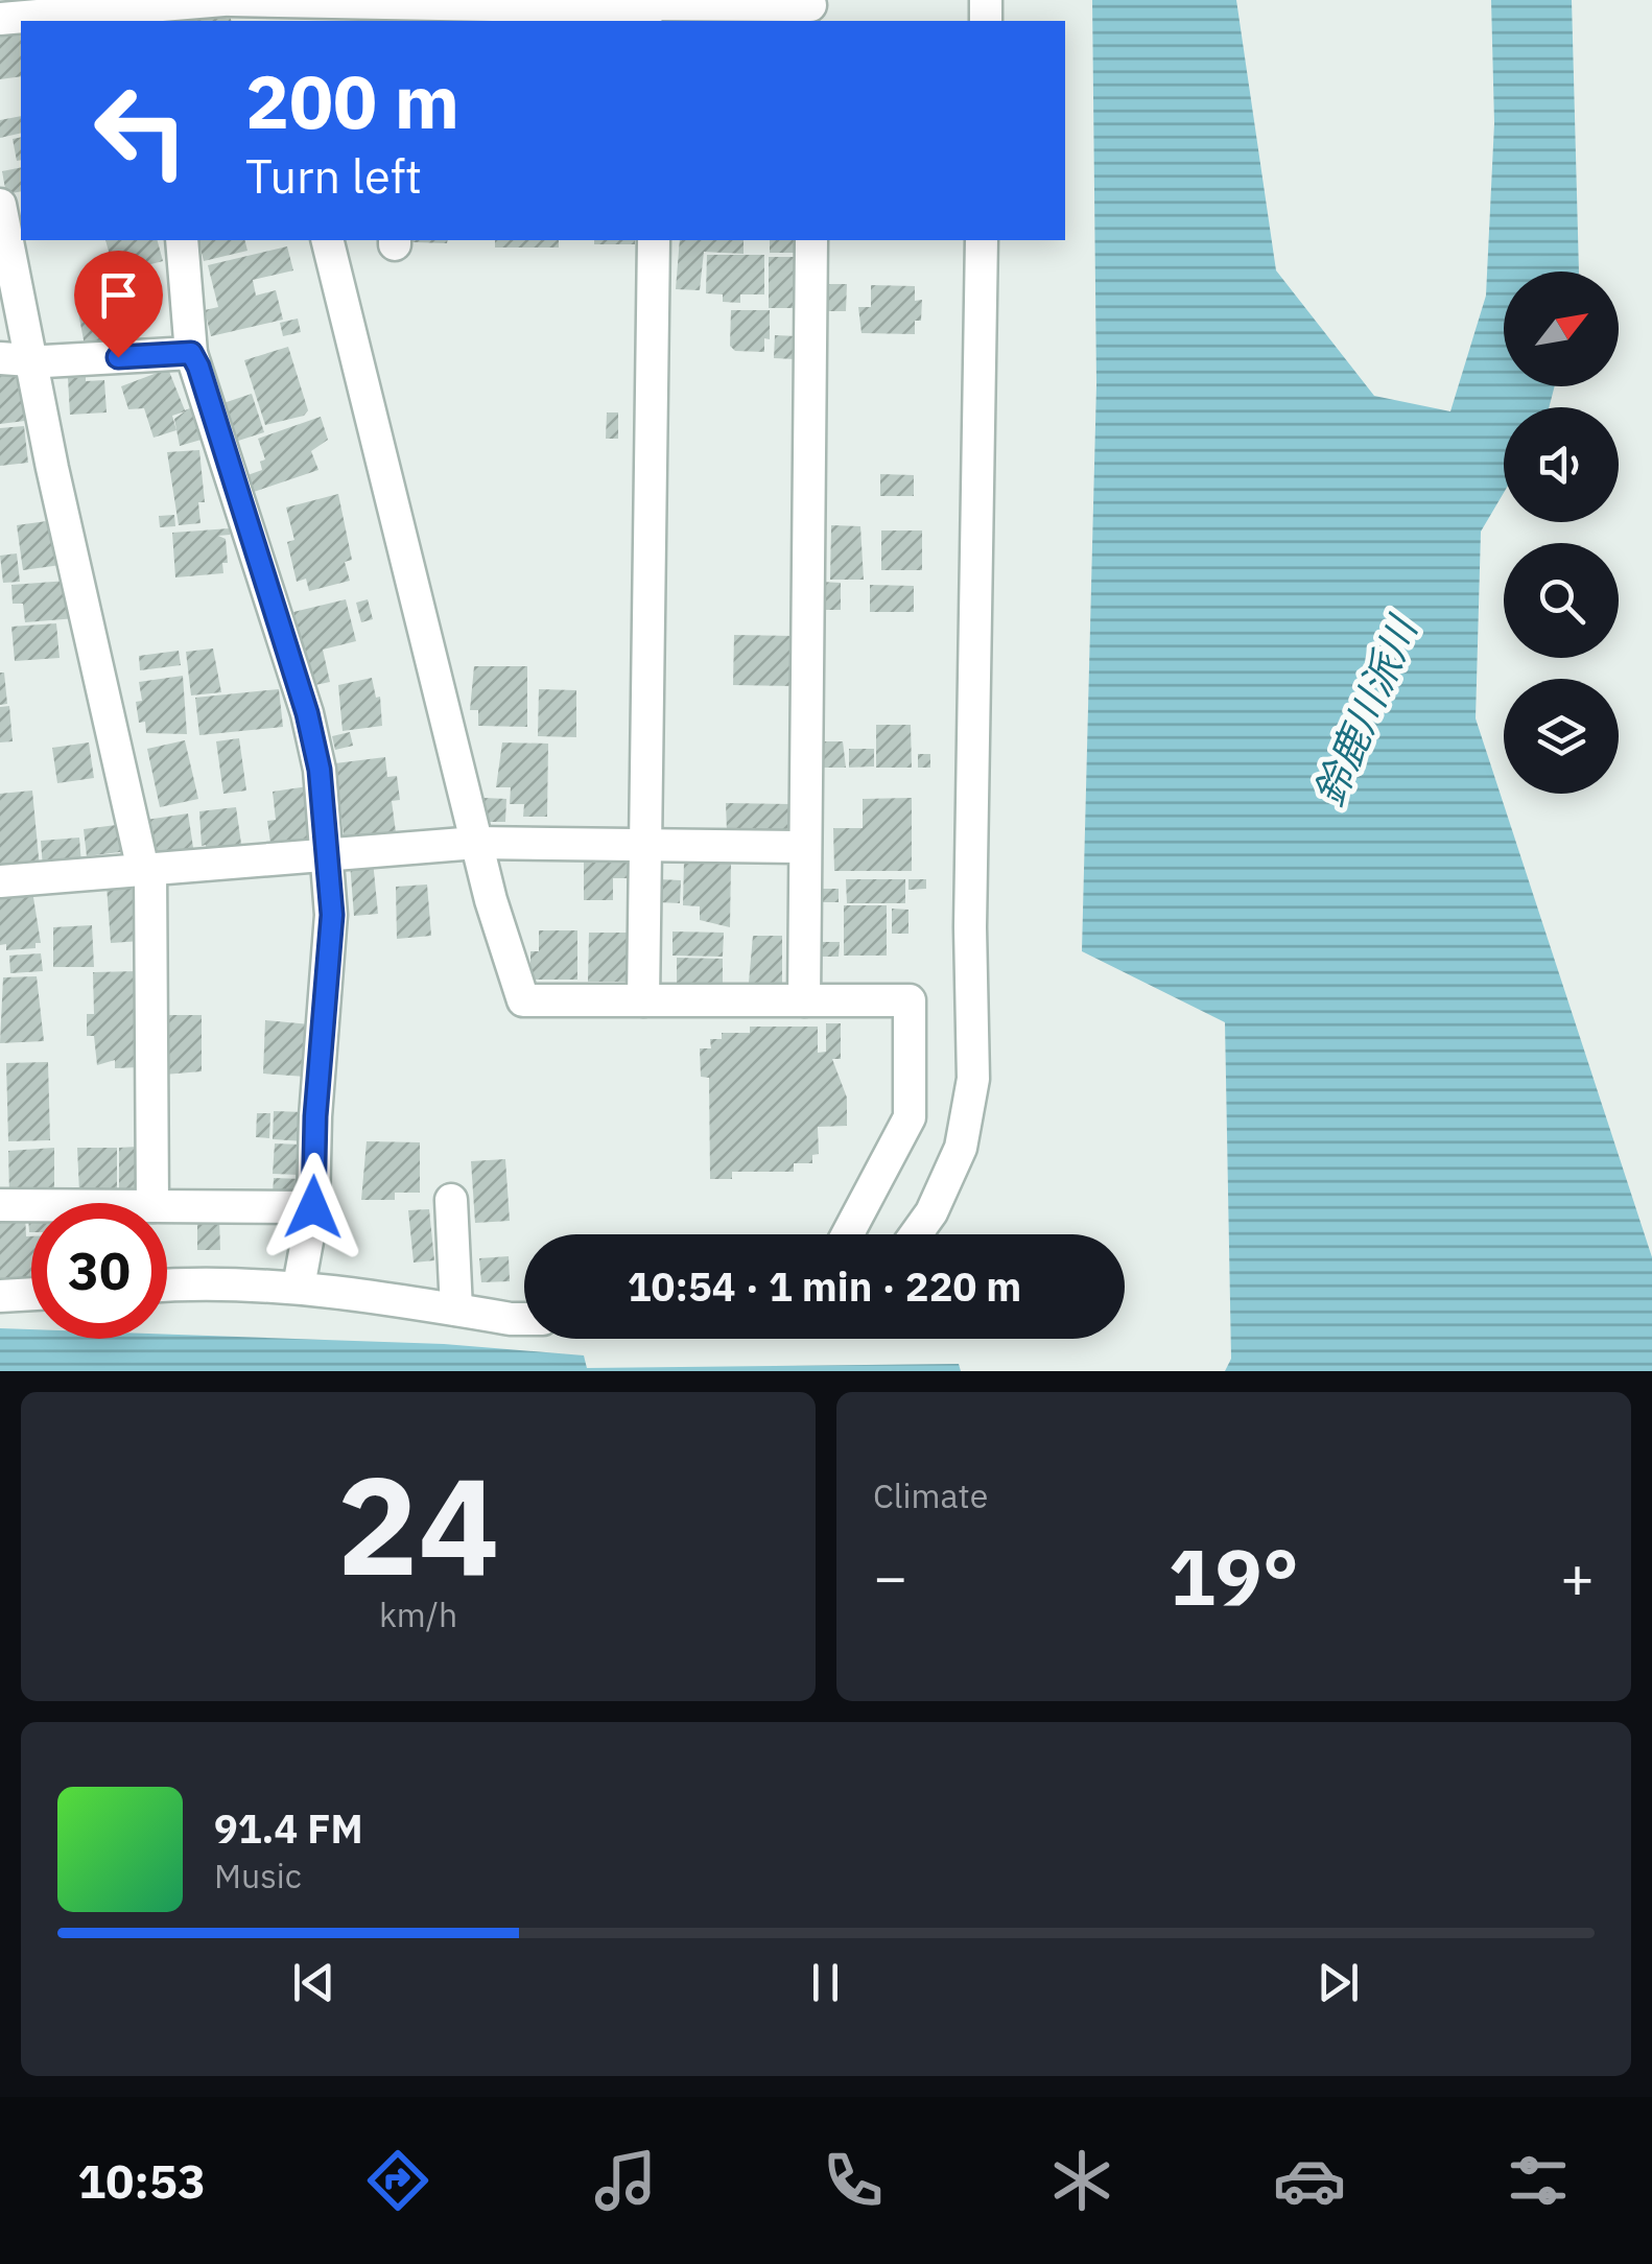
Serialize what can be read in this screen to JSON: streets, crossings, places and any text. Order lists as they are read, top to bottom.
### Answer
{
  "water": ["鈴鹿川派川"],
  "north": "top right",
  "page": {
    "turn": ["200 m", "Turn left"],
    "limit": "30",
    "trip": "10:54 · 1 min · 220 m",
    "tile": [
      ["24", "km/h"],
      "Climate"
    ],
    "heat": ["−", "19°", "+"],
    "song": ["91.4 FM", "Music"],
    "tabs": "10:53"
  }
}
